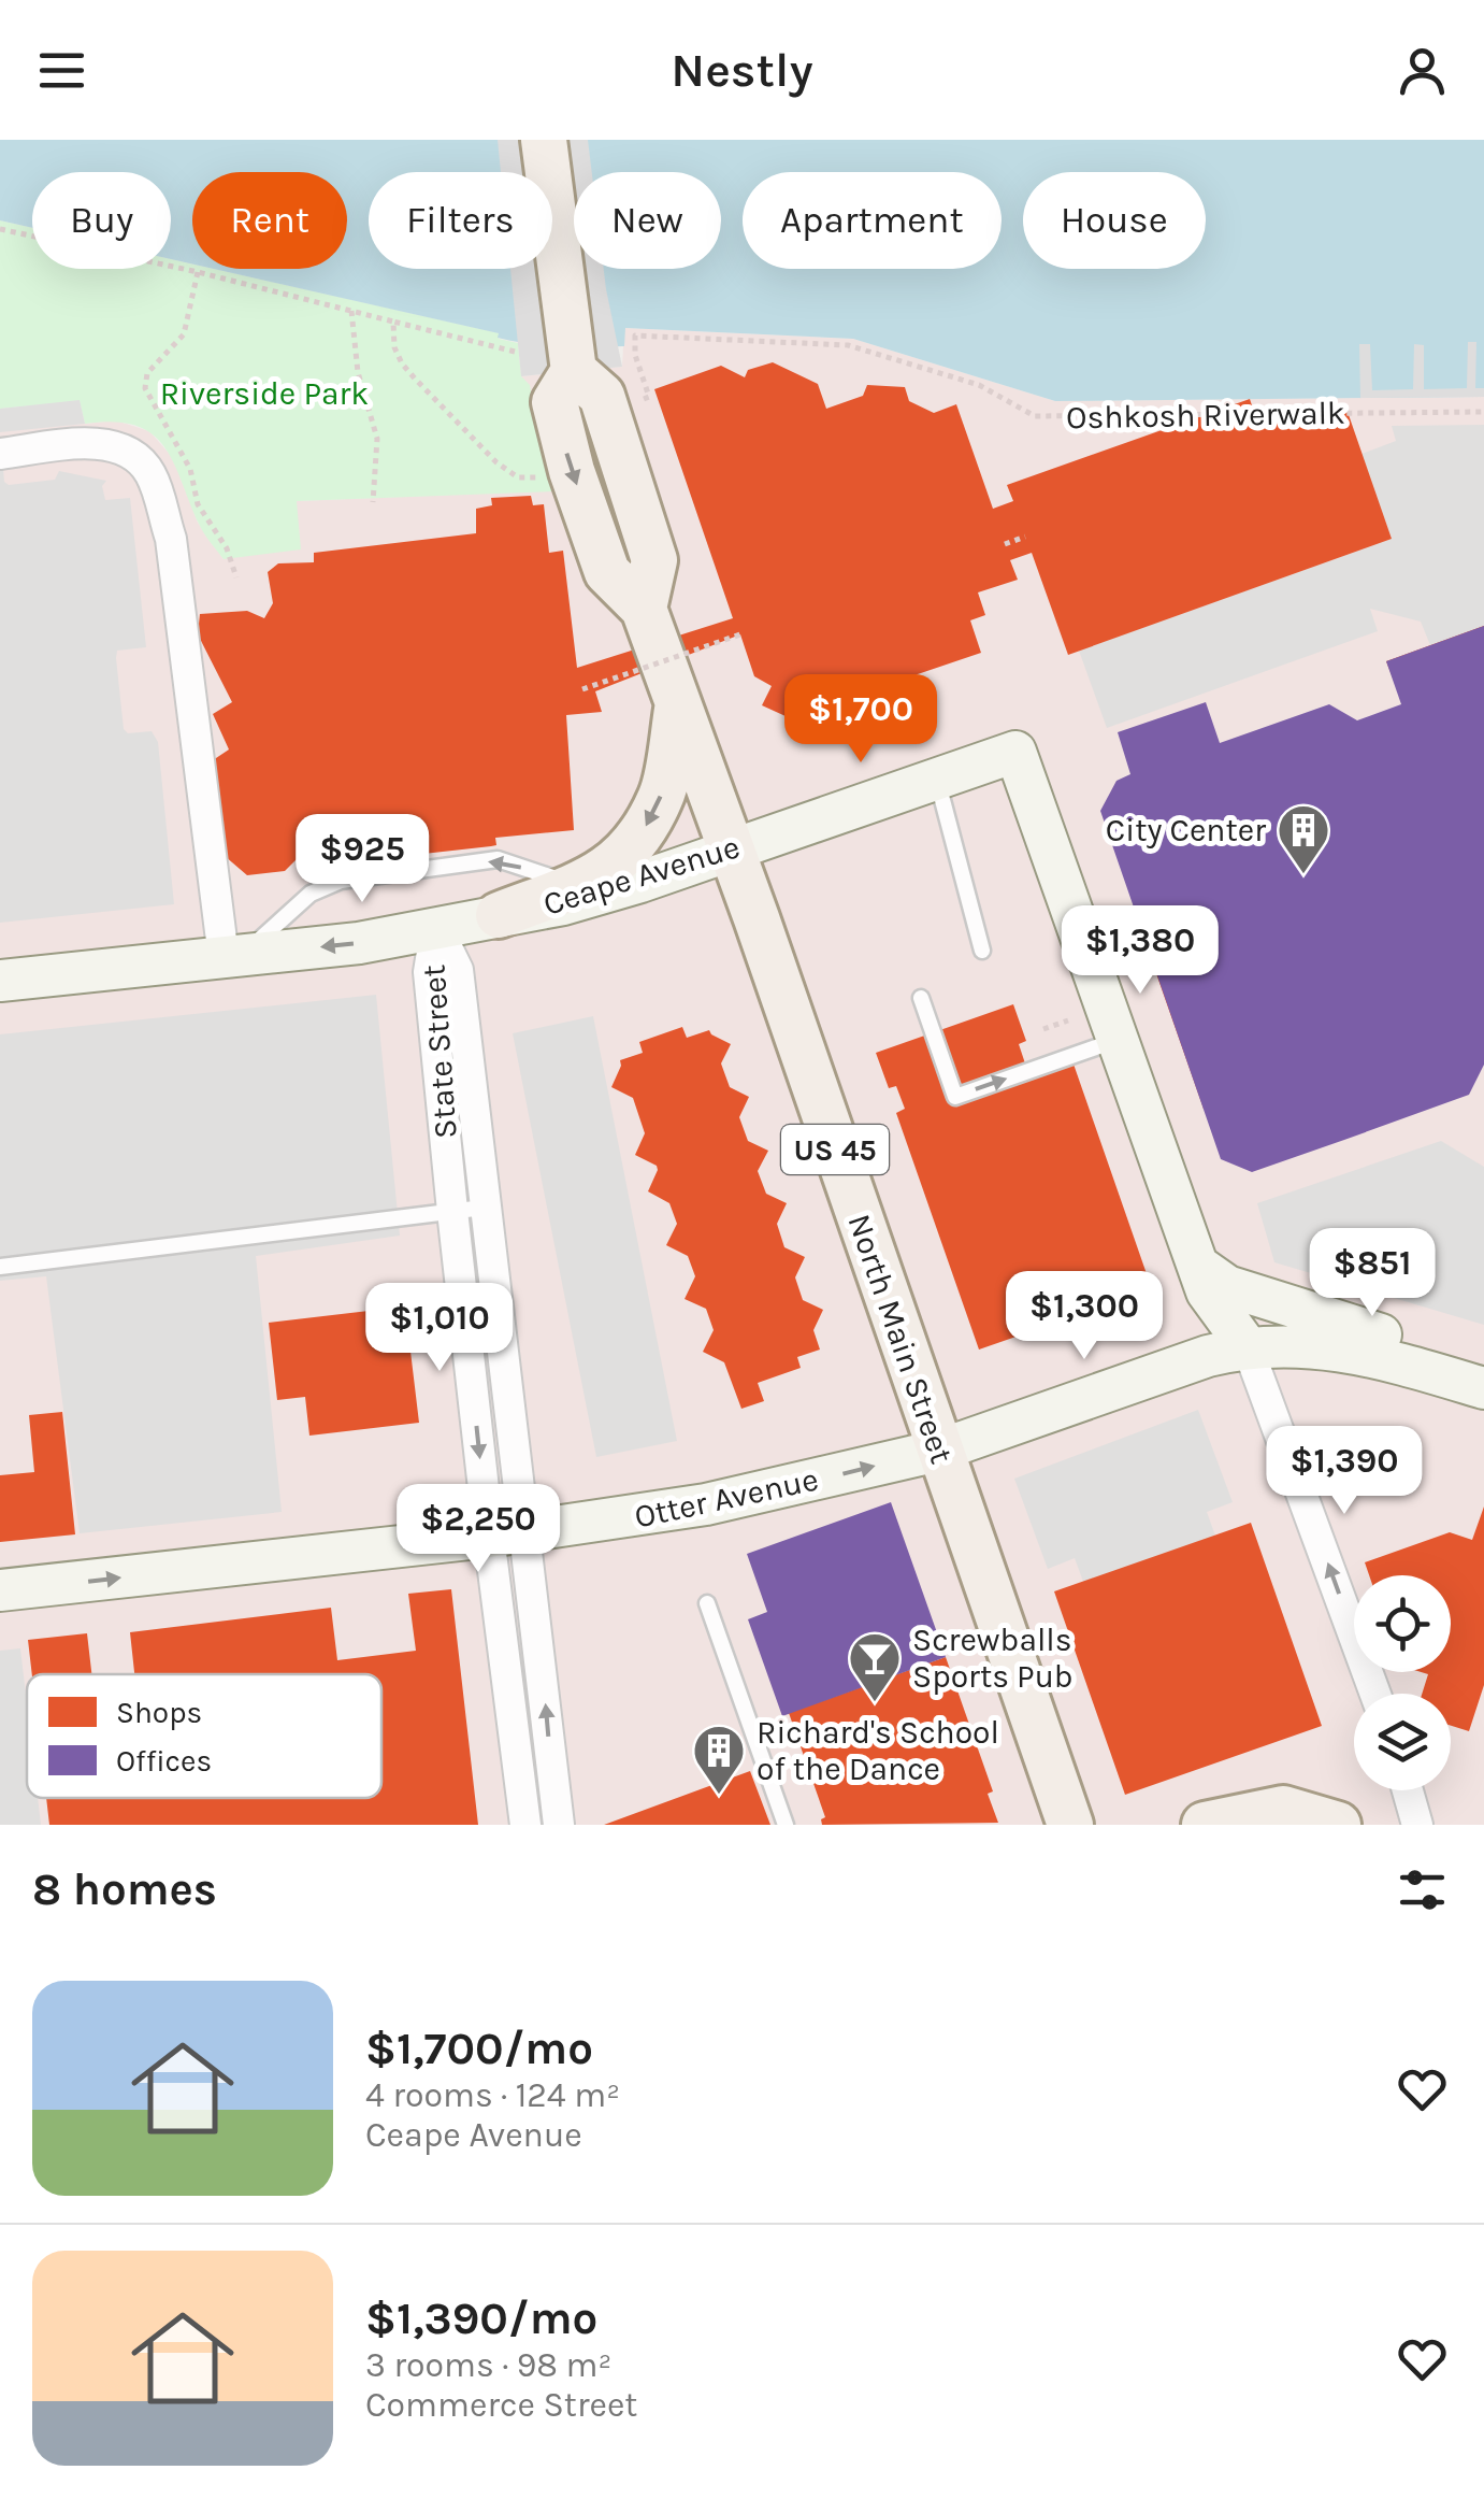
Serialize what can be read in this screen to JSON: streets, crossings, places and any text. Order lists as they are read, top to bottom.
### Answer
{
  "streets": {
    "main road": ["US 45", "North Main Street"],
    "street": ["Ceape Avenue", "State Street", "Otter Avenue"],
    "path": ["Oshkosh Riverwalk"]
  },
  "crossings": [
    ["Ceape Avenue", "State Street"],
    ["Ceape Avenue", "North Main Street"],
    ["State Street", "Otter Avenue"],
    ["North Main Street", "Otter Avenue"]
  ],
  "one_way": ["Otter Avenue"],
  "parks": ["Riverside Park"],
  "places": {
    "building": ["City Center", "Richard's School of the Dance"],
    "bar": ["Screwballs Sports Pub"]
  },
  "legend": ["Shops", "Offices"],
  "page": {
    "header": "Nestly",
    "chip": [
      "Buy",
      "Rent",
      "Filters",
      "New",
      "Apartment",
      "House"
    ],
    "price": [
      "$1,700",
      "$925",
      "$1,380",
      "$851",
      "$1,300",
      "$1,010",
      "$1,390",
      "$2,250"
    ],
    "heading": "8 homes",
    "list": [
      {
        "name": "$1,700/mo",
        "note": "4 rooms · 124 m² · Ceape Avenue"
      },
      {
        "name": "$1,390/mo",
        "note": "3 rooms · 98 m² · Commerce Street"
      }
    ]
  }
}
